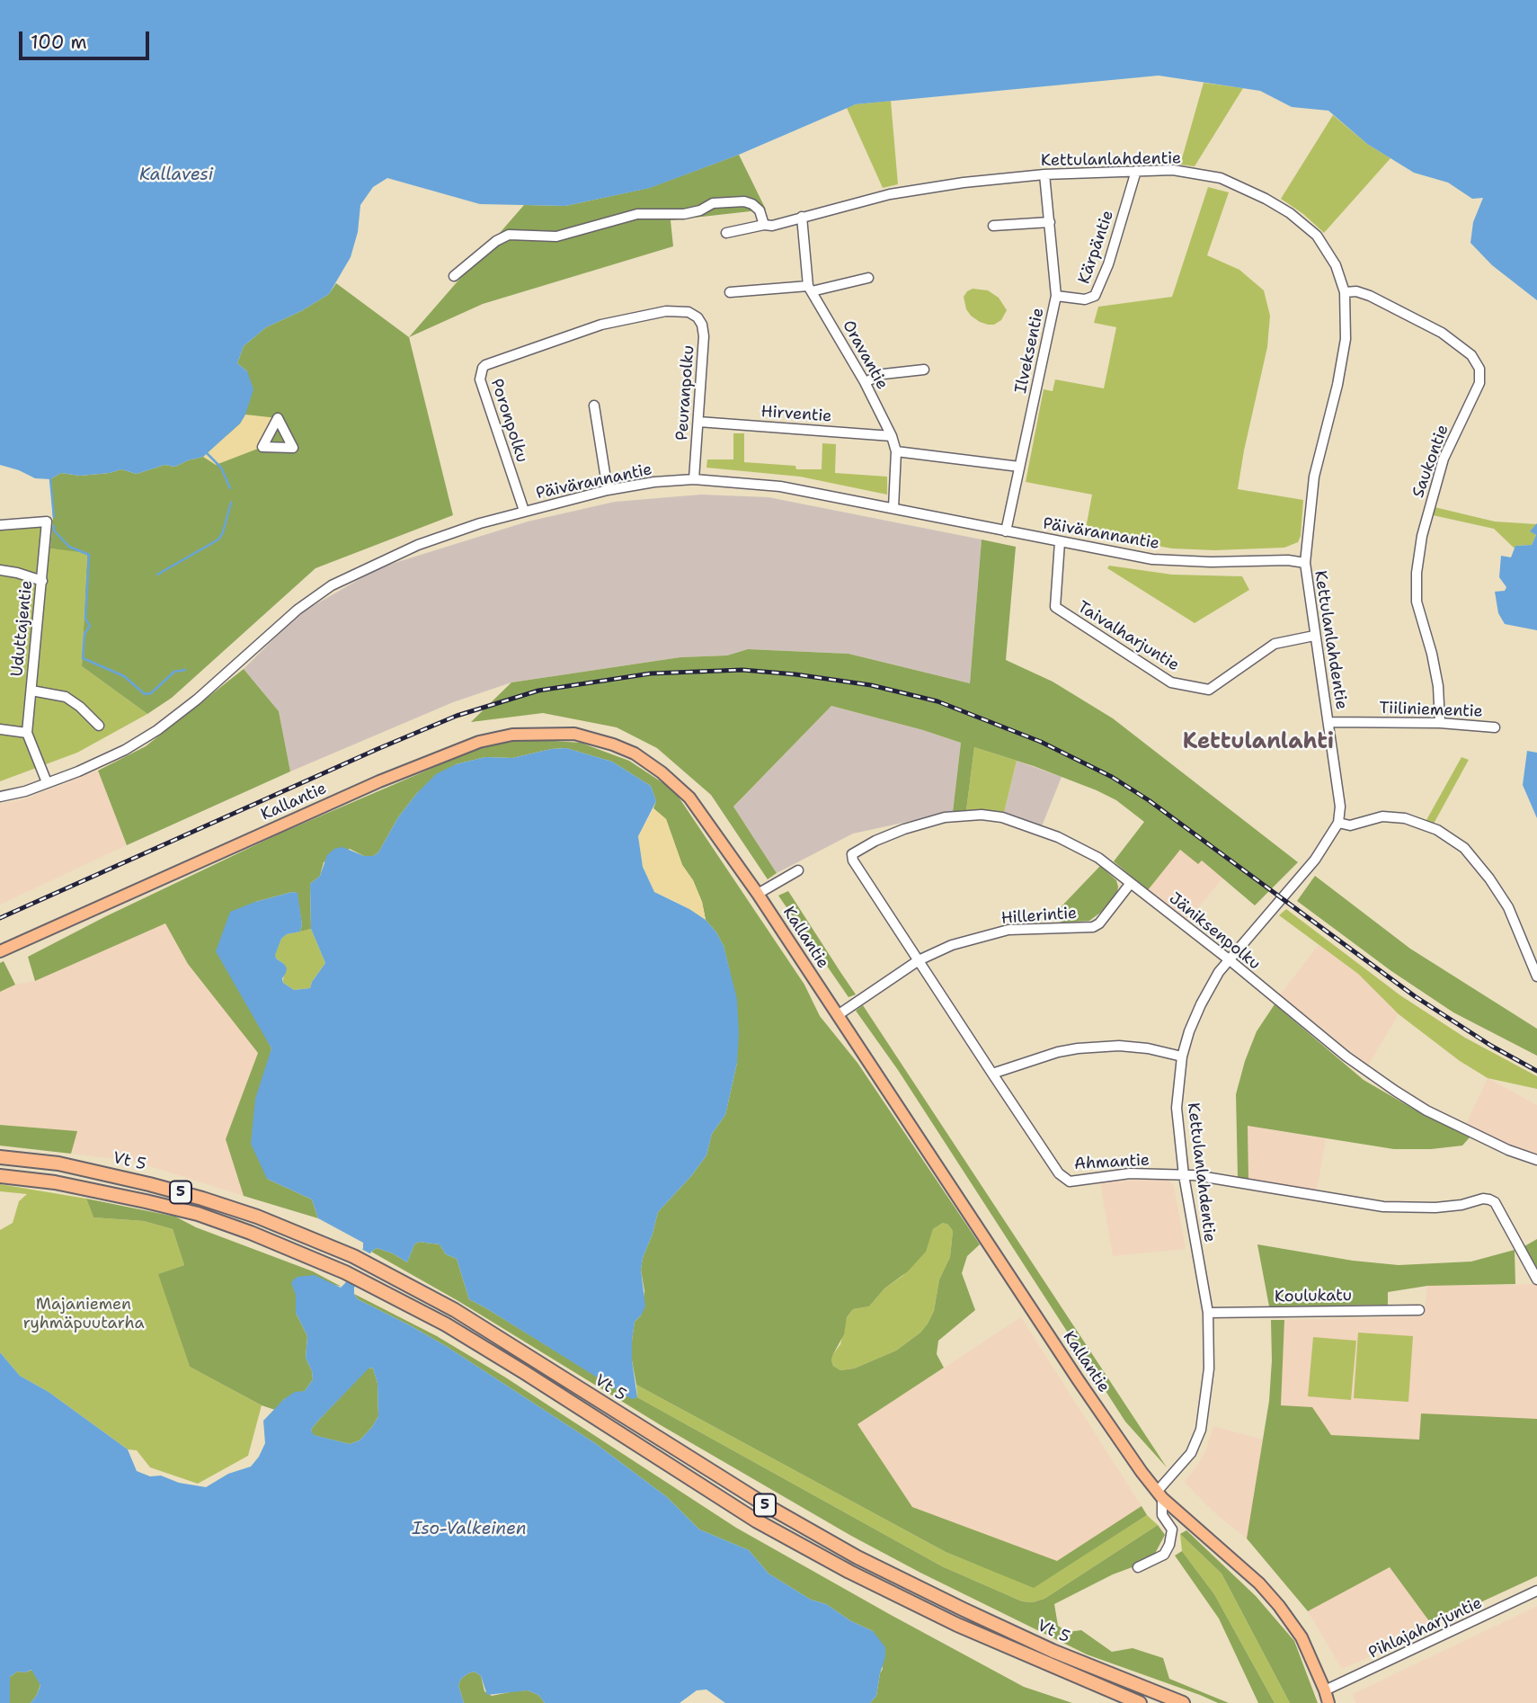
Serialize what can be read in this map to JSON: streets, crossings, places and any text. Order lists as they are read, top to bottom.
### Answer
{
  "streets": {
    "highway": ["Vt 5", "5"],
    "main road": ["Kallantie"],
    "street": [
      "Kettulanlahdentie",
      "Kärpäntie",
      "Ilveksentie",
      "Oravantie",
      "Peuranpolku",
      "Hirventie",
      "Poronpolku",
      "Saukontie",
      "Päivärannantie",
      "Uduttajentie",
      "Taivalharjuntie",
      "Tiiliniementie",
      "Hillerintie",
      "Jäniksenpolku",
      "Ahmantie",
      "Koulukatu",
      "Pihlajaharjuntie"
    ]
  },
  "crossings": [
    ["Kettulanlahdentie", "Kärpäntie"],
    ["Kettulanlahdentie", "Ilveksentie"],
    ["Kettulanlahdentie", "Oravantie"],
    ["Kettulanlahdentie", "Saukontie"],
    ["Kettulanlahdentie", "Päivärannantie"],
    ["Kettulanlahdentie", "Taivalharjuntie"],
    ["Kettulanlahdentie", "Tiiliniementie"],
    ["Kettulanlahdentie", "Kallantie"],
    ["Kettulanlahdentie", "Jäniksenpolku"],
    ["Kettulanlahdentie", "Ahmantie"],
    ["Kettulanlahdentie", "Koulukatu"],
    ["Kärpäntie", "Ilveksentie"],
    ["Ilveksentie", "Päivärannantie"],
    ["Oravantie", "Hirventie"],
    ["Oravantie", "Päivärannantie"],
    ["Peuranpolku", "Hirventie"],
    ["Peuranpolku", "Poronpolku"],
    ["Peuranpolku", "Päivärannantie"],
    ["Poronpolku", "Päivärannantie"],
    ["Saukontie", "Tiiliniementie"],
    ["Päivärannantie", "Uduttajentie"],
    ["Päivärannantie", "Taivalharjuntie"],
    ["Kallantie", "Hillerintie"],
    ["Kallantie", "Pihlajaharjuntie"],
    ["Hillerintie", "Jäniksenpolku"],
    ["Hillerintie", "Ahmantie"],
    ["Jäniksenpolku", "Ahmantie"]
  ],
  "districts": ["Kettulanlahti"],
  "water": ["Kallavesi", "Iso-Valkeinen"],
  "parks": ["Majaniemen ryhmäpuutarha"],
  "scale_bar": "100 m"
}
